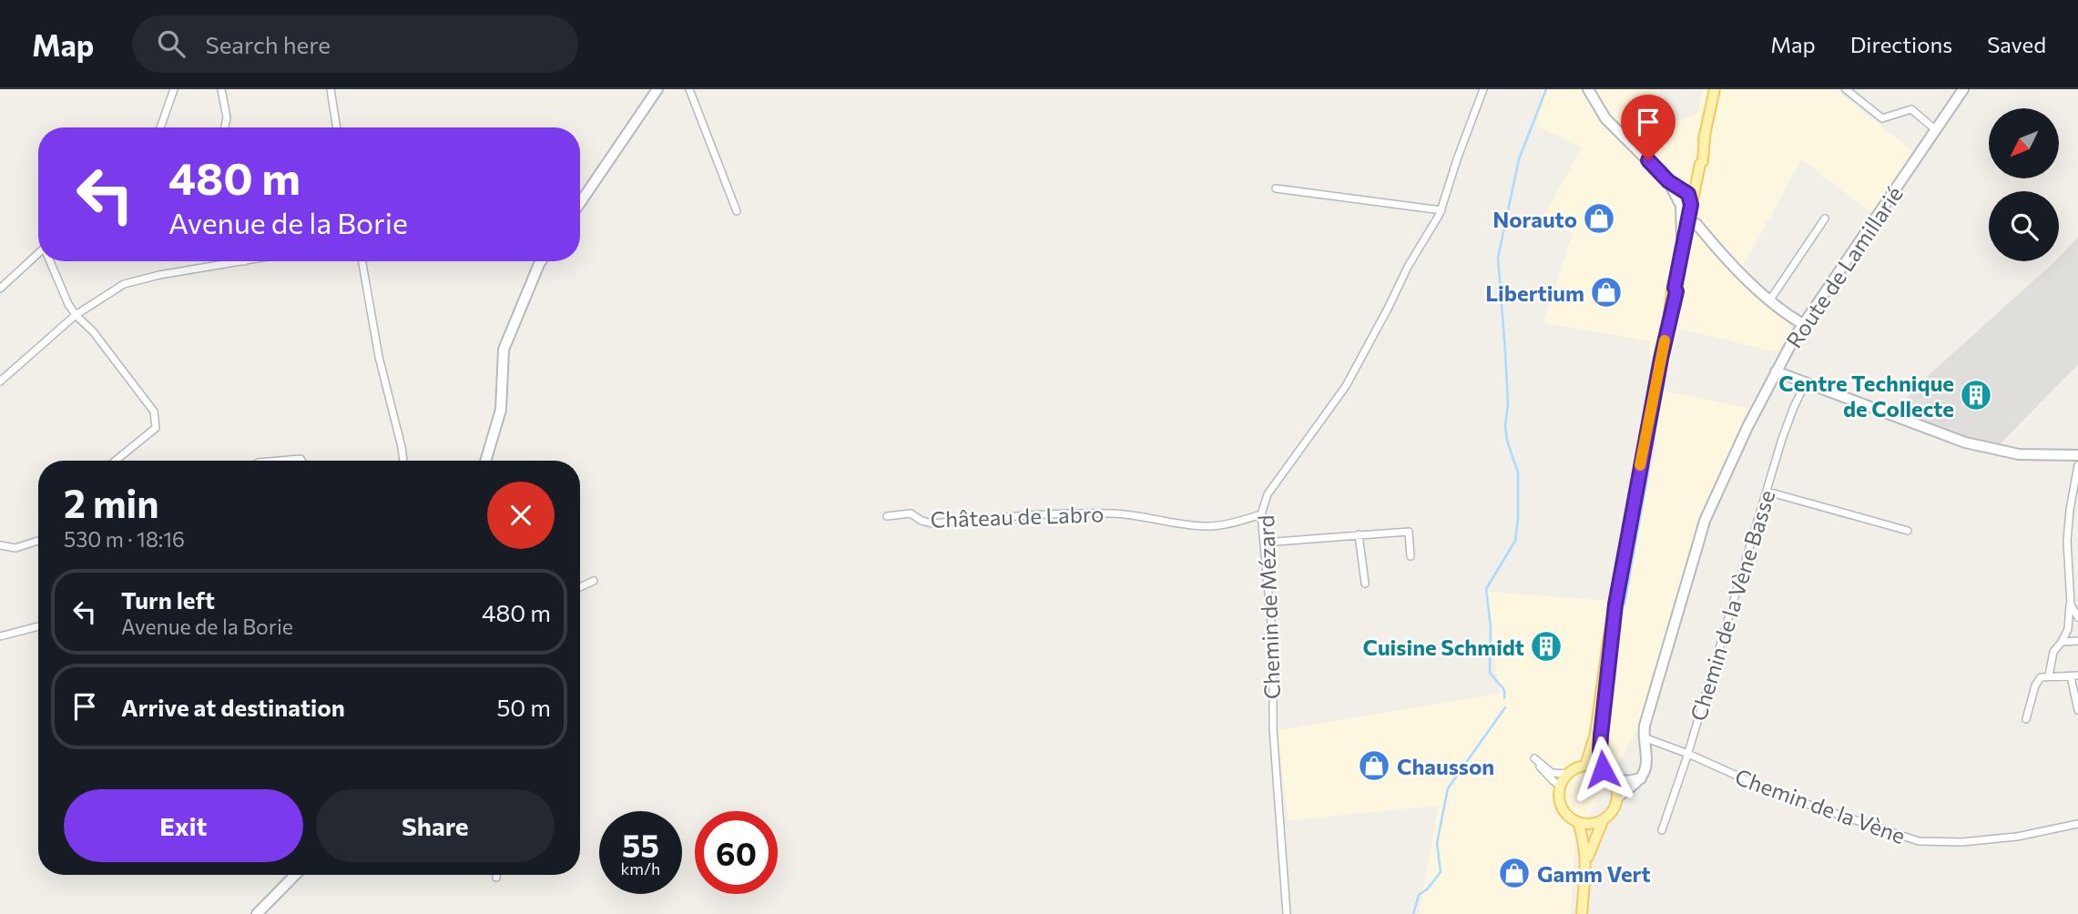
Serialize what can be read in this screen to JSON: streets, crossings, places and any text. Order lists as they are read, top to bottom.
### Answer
{
  "streets": {
    "street": [
      "Route de Lamillarié",
      "Château de Labro",
      "Chemin de la Vène Basse",
      "Chemin de Mézard",
      "Chemin de la Vène"
    ]
  },
  "crossings": [
    ["Route de Lamillarié", "Chemin de la Vène"],
    ["Château de Labro", "Chemin de Mézard"],
    ["Chemin de la Vène Basse", "Chemin de la Vène"]
  ],
  "places": {
    "shop": [
      "Norauto",
      "Libertium",
      "Chausson",
      "Gamm Vert"
    ],
    "building": ["Centre Technique de Collecte", "Cuisine Schmidt"]
  },
  "north": "bottom left",
  "page": {
    "header": "Map",
    "search": "Search here",
    "nav": ["Map", "Directions", "Saved"],
    "turn": ["480 m", "Avenue de la Borie"],
    "heading": ["2 min", "530 m · 18:16"],
    "list": [
      {
        "name": "Turn left",
        "note": "Avenue de la Borie",
        "value": "480 m"
      },
      {
        "name": "Arrive at destination",
        "value": "50 m"
      }
    ],
    "buttons": ["Exit", "Share"],
    "speed": "55 km/h",
    "limit": "60"
  }
}
